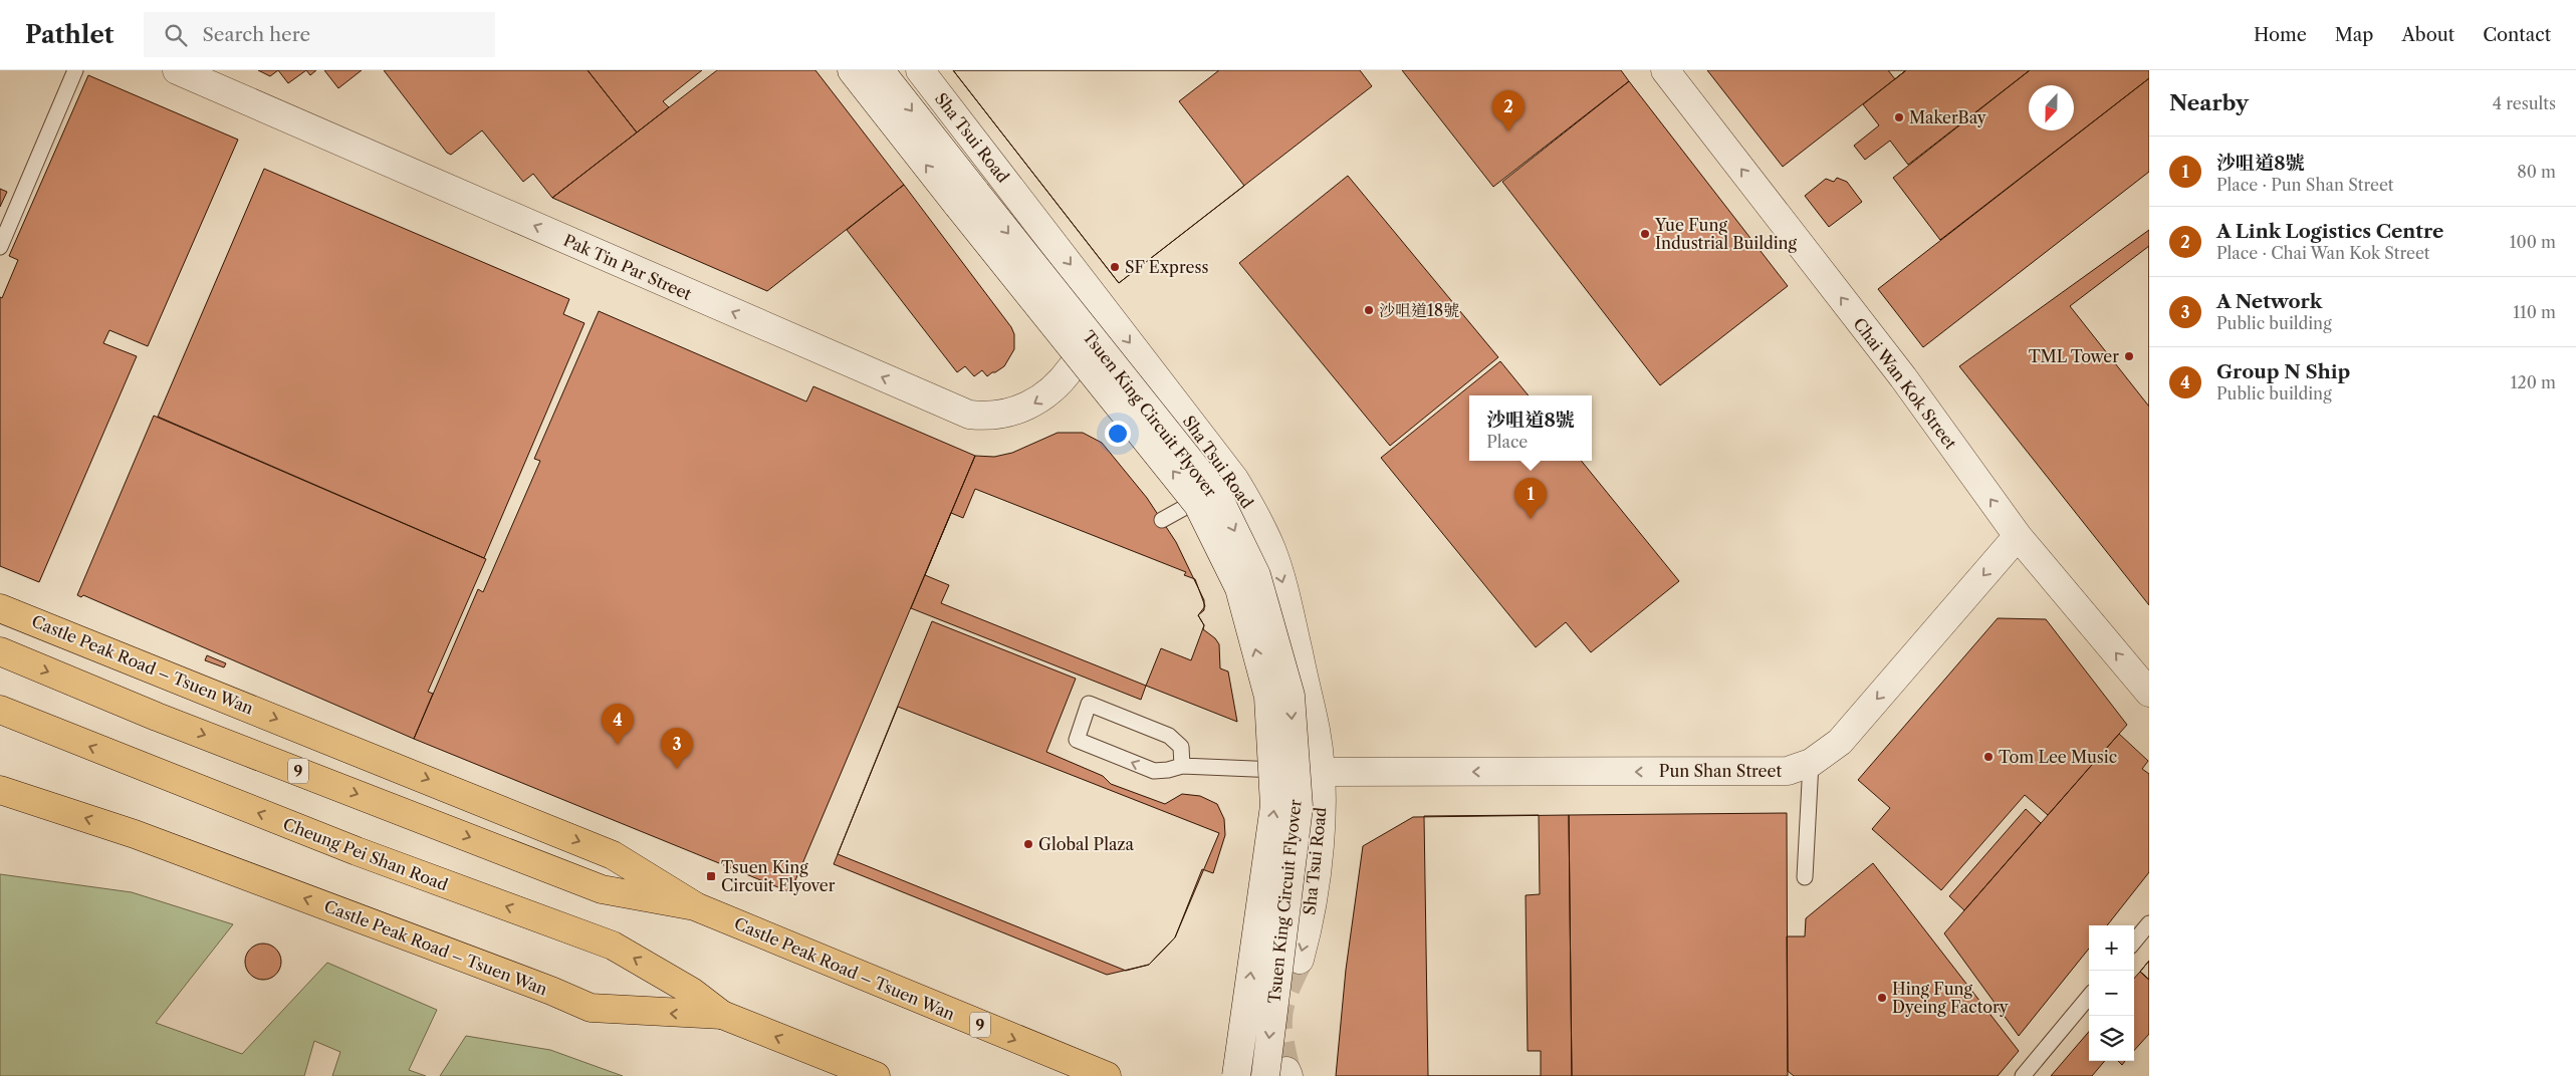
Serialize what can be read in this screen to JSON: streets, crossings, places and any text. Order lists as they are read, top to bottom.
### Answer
{
  "streets": {
    "main road": ["Castle Peak Road – Tsuen Wan", "9", "Cheung Pei Shan Road"],
    "street": [
      "Sha Tsui Road",
      "Pak Tin Par Street",
      "Chai Wan Kok Street",
      "Tsuen King Circuit Flyover",
      "Pun Shan Street"
    ]
  },
  "crossings": [
    ["Sha Tsui Road", "Tsuen King Circuit Flyover"],
    ["Sha Tsui Road", "Pun Shan Street"],
    ["Chai Wan Kok Street", "Pun Shan Street"],
    ["Castle Peak Road – Tsuen Wan", "Cheung Pei Shan Road"]
  ],
  "one_way": [
    "Sha Tsui Road",
    "Pak Tin Par Street",
    "Chai Wan Kok Street",
    "Pun Shan Street",
    "Cheung Pei Shan Road"
  ],
  "places": {
    "other": [
      "MakerBay",
      "Yue Fung Industrial Building",
      "SF Express",
      "沙咀道18號",
      "TML Tower",
      "Tom Lee Music",
      "Global Plaza",
      "Hing Fung Dyeing Factory"
    ],
    "transit": ["Tsuen King Circuit Flyover"]
  },
  "north": "bottom",
  "page": {
    "header": "Pathlet",
    "search": "Search here",
    "nav": [
      "Home",
      "Map",
      "About",
      "Contact"
    ],
    "heading": ["Nearby", "4 results"],
    "pins": [
      "2",
      "1",
      "4",
      "3"
    ],
    "list": [
      {
        "mark": "1",
        "name": "沙咀道8號",
        "note": "Place · Pun Shan Street",
        "value": "80 m"
      },
      {
        "mark": "2",
        "name": "A Link Logistics Centre",
        "note": "Place · Chai Wan Kok Street",
        "value": "100 m"
      },
      {
        "mark": "3",
        "name": "A Network",
        "note": "Public building",
        "value": "110 m"
      },
      {
        "mark": "4",
        "name": "Group N Ship",
        "note": "Public building",
        "value": "120 m"
      }
    ],
    "popup": ["沙咀道8號", "Place"],
    "map_buttons": ["+", "−"]
  }
}
